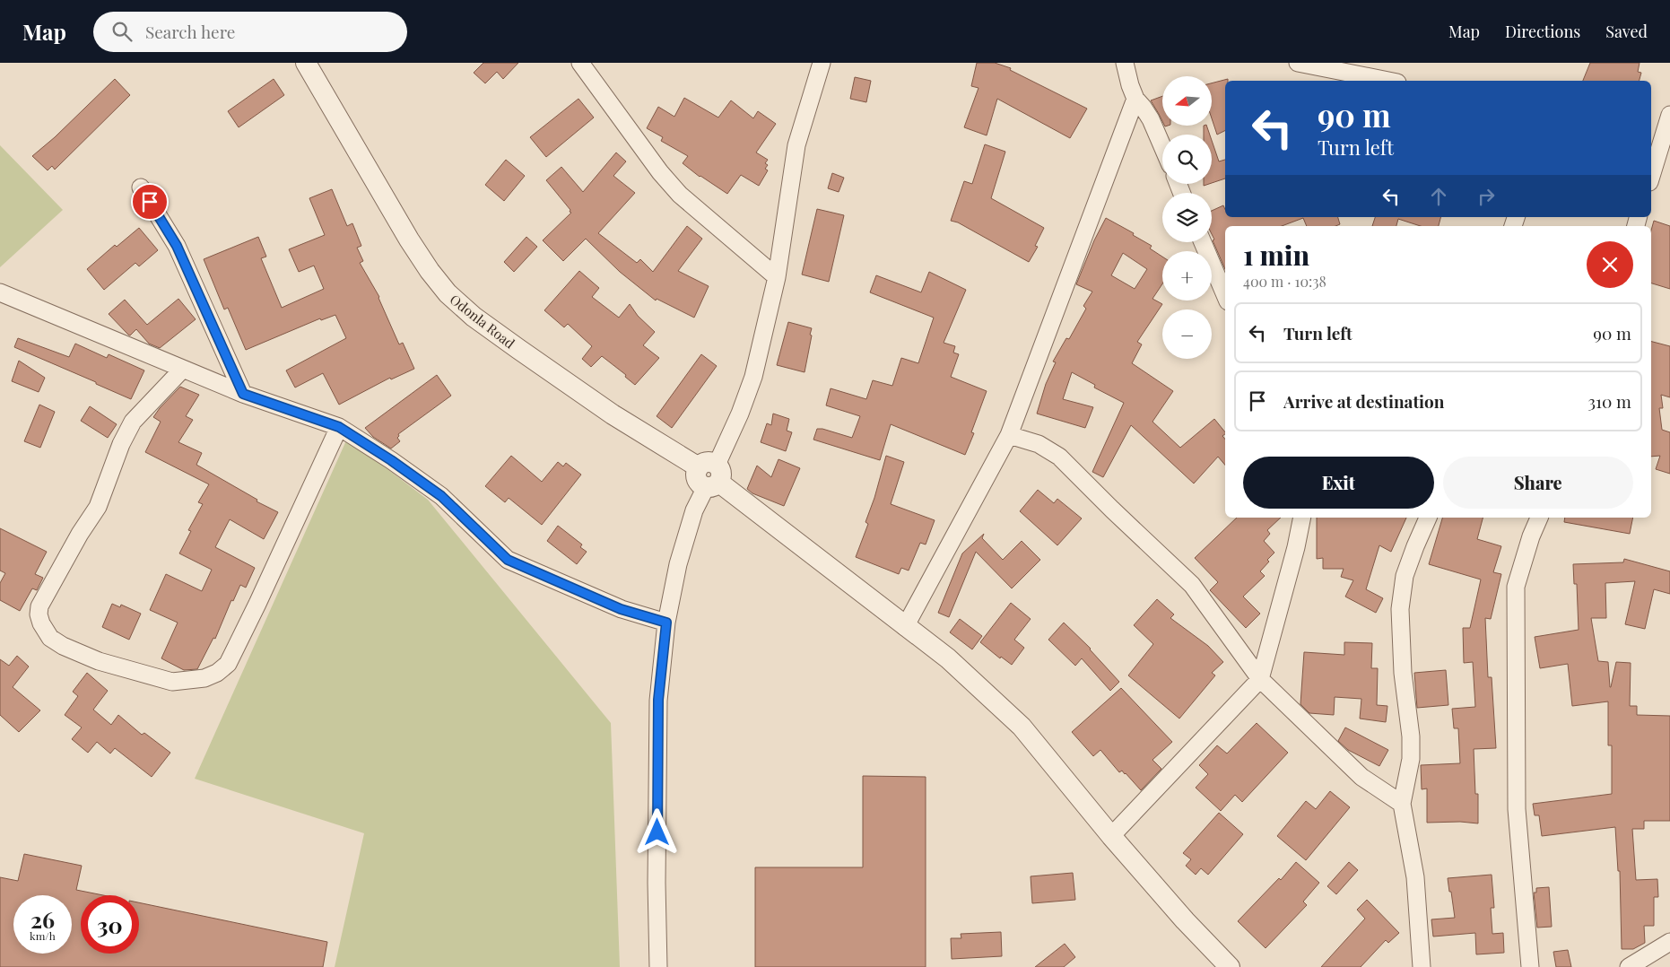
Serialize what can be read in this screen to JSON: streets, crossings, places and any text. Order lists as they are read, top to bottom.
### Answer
{
  "streets": {
    "street": ["Odonla Road"]
  },
  "north": "left",
  "page": {
    "header": "Map",
    "search": "Search here",
    "nav": ["Map", "Directions", "Saved"],
    "map_buttons": ["+", "−"],
    "turn": ["90 m", "Turn left"],
    "heading": ["1 min", "400 m · 10:38"],
    "list": [
      {
        "name": "Turn left",
        "value": "90 m"
      },
      {
        "name": "Arrive at destination",
        "value": "310 m"
      }
    ],
    "buttons": ["Exit", "Share"],
    "speed": "26 km/h",
    "limit": "30"
  }
}
